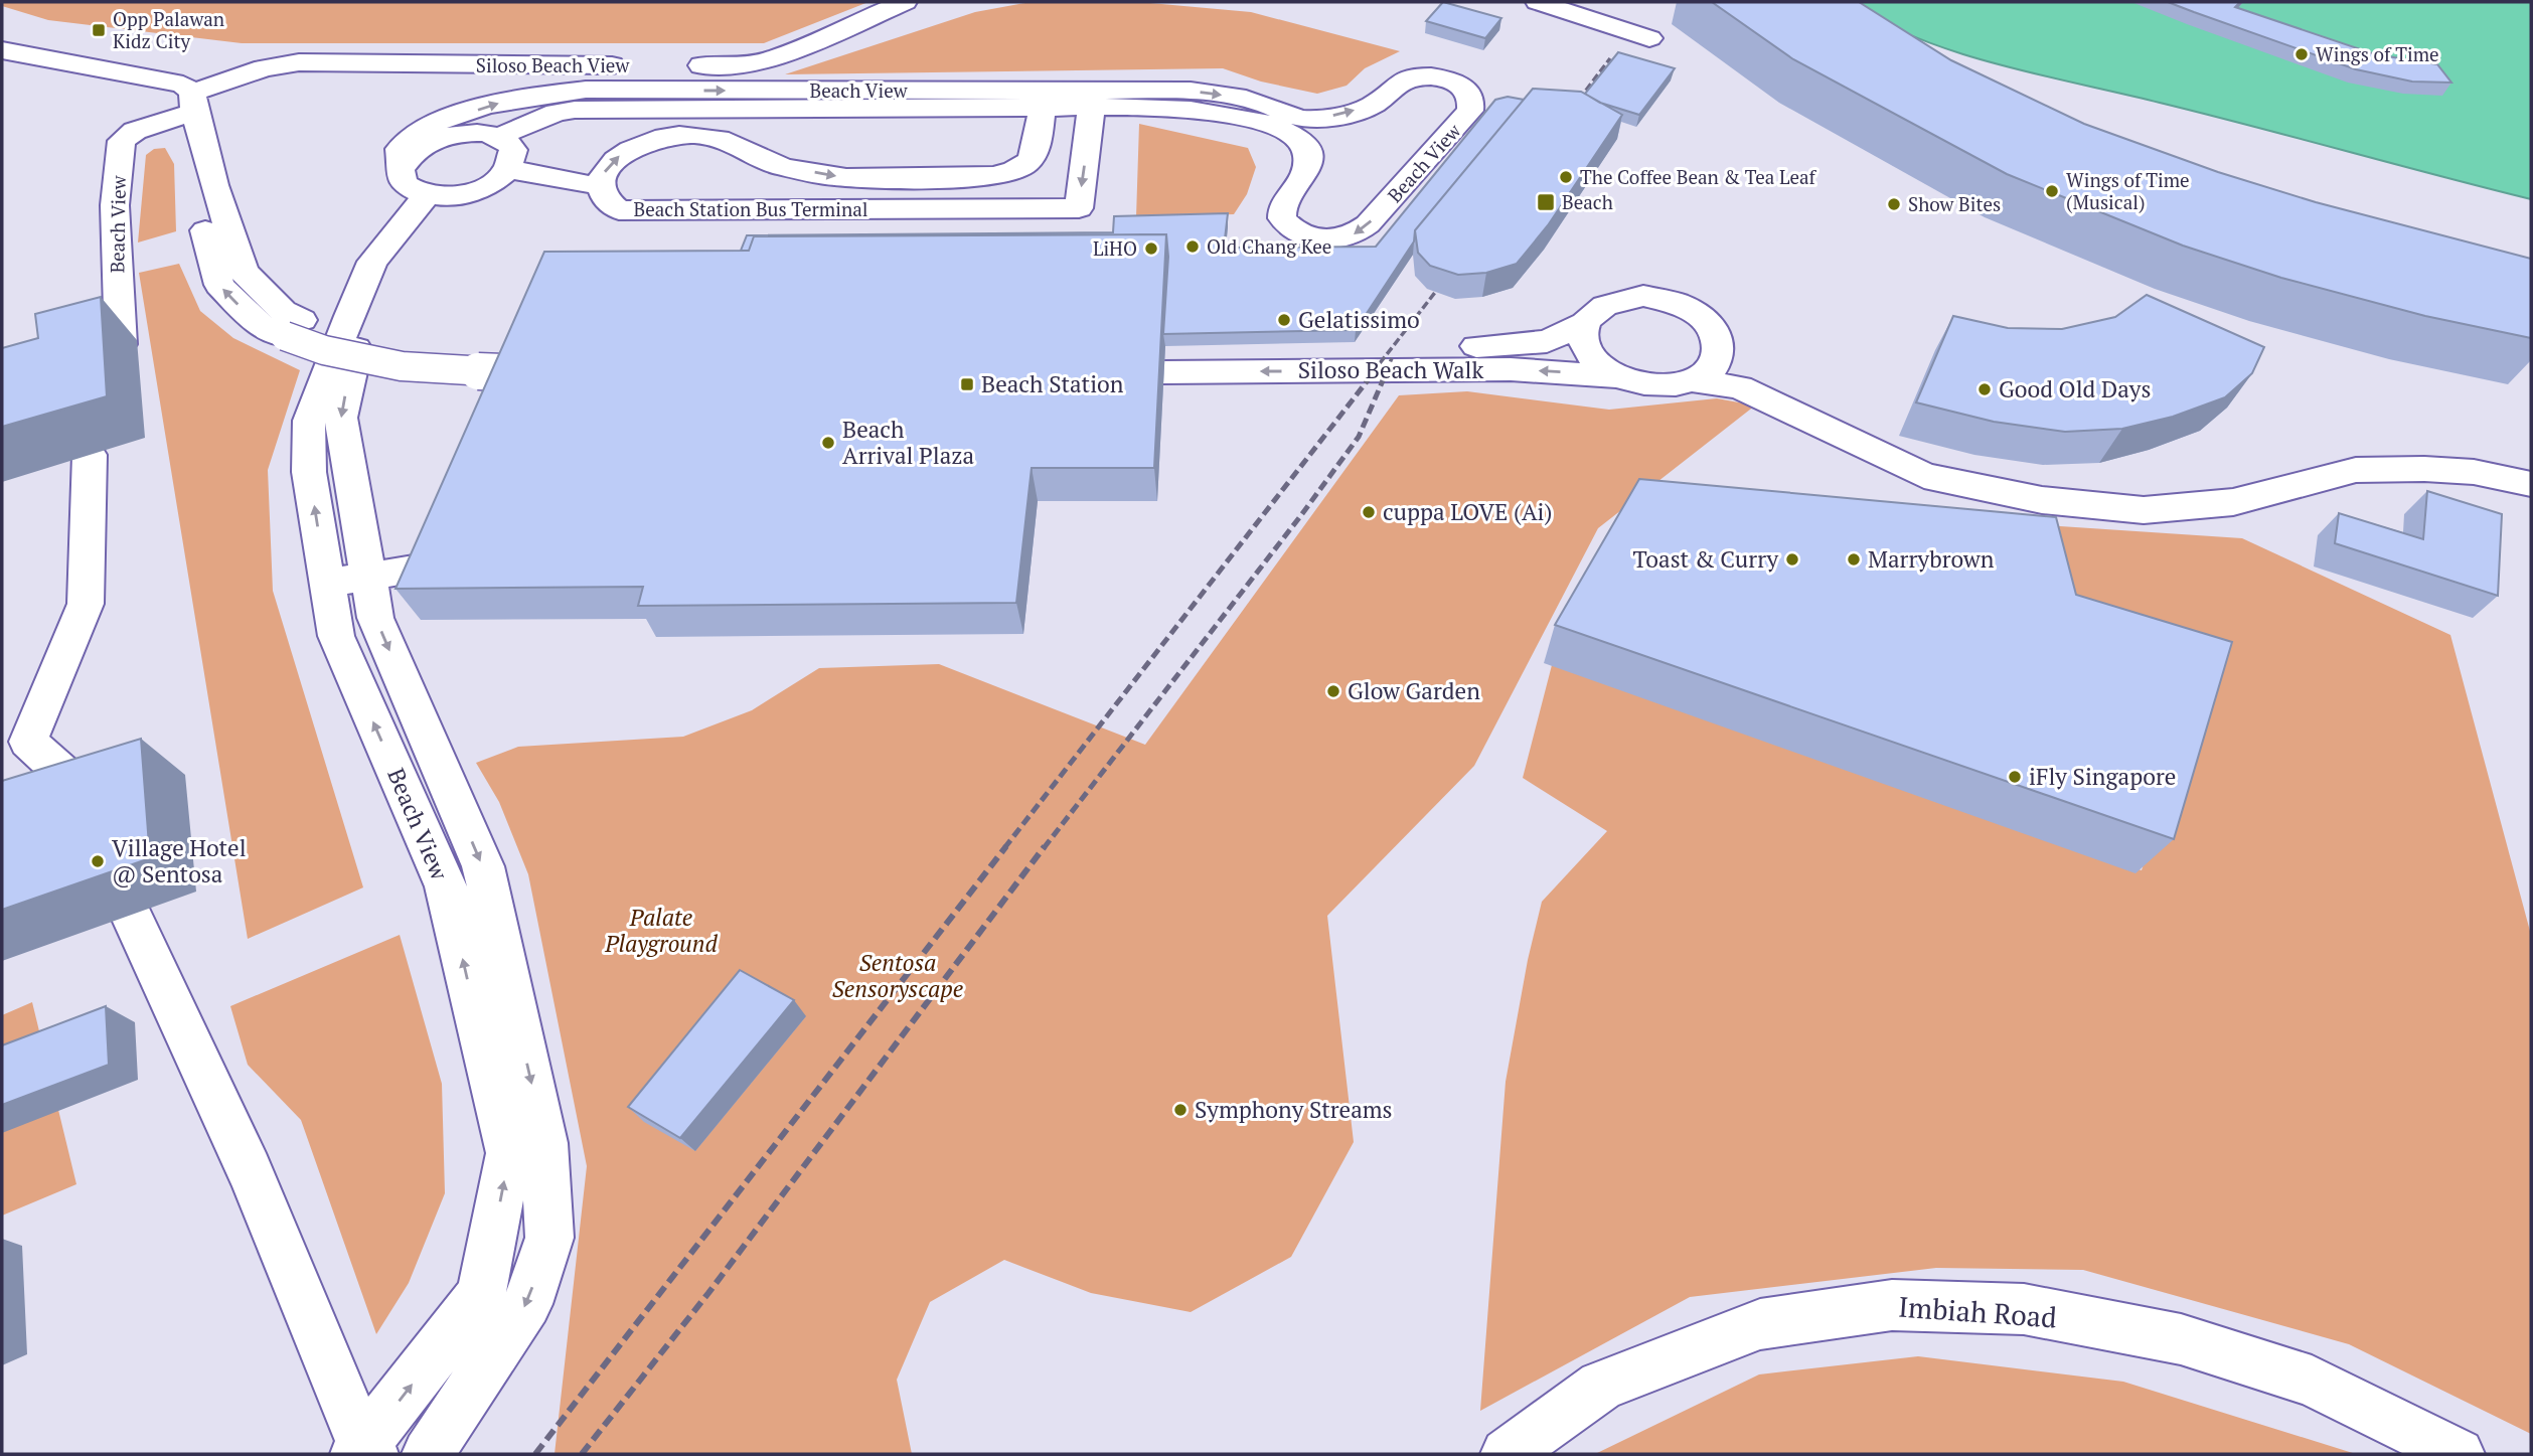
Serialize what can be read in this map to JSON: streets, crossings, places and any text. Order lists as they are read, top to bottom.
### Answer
{
  "streets": {
    "street": [
      "Siloso Beach View",
      "Beach View",
      "Beach Station Bus Terminal",
      "Siloso Beach Walk",
      "Imbiah Road"
    ]
  },
  "crossings": [
    ["Siloso Beach View", "Beach View"],
    ["Beach View", "Beach Station Bus Terminal"]
  ],
  "parks": ["Palate Playground", "Sentosa Sensoryscape"],
  "places": {
    "transit": ["Opp Palawan Kidz City", "Beach", "Beach Station"],
    "other": [
      "Wings of Time",
      "The Coffee Bean & Tea Leaf",
      "Wings of Time (Musical)",
      "Show Bites",
      "Old Chang Kee",
      "LiHO",
      "Gelatissimo",
      "Good Old Days",
      "Beach Arrival Plaza",
      "cuppa LOVE (Ai)",
      "Toast & Curry",
      "Marrybrown",
      "Glow Garden",
      "iFly Singapore",
      "Village Hotel @ Sentosa",
      "Symphony Streams"
    ]
  }
}
